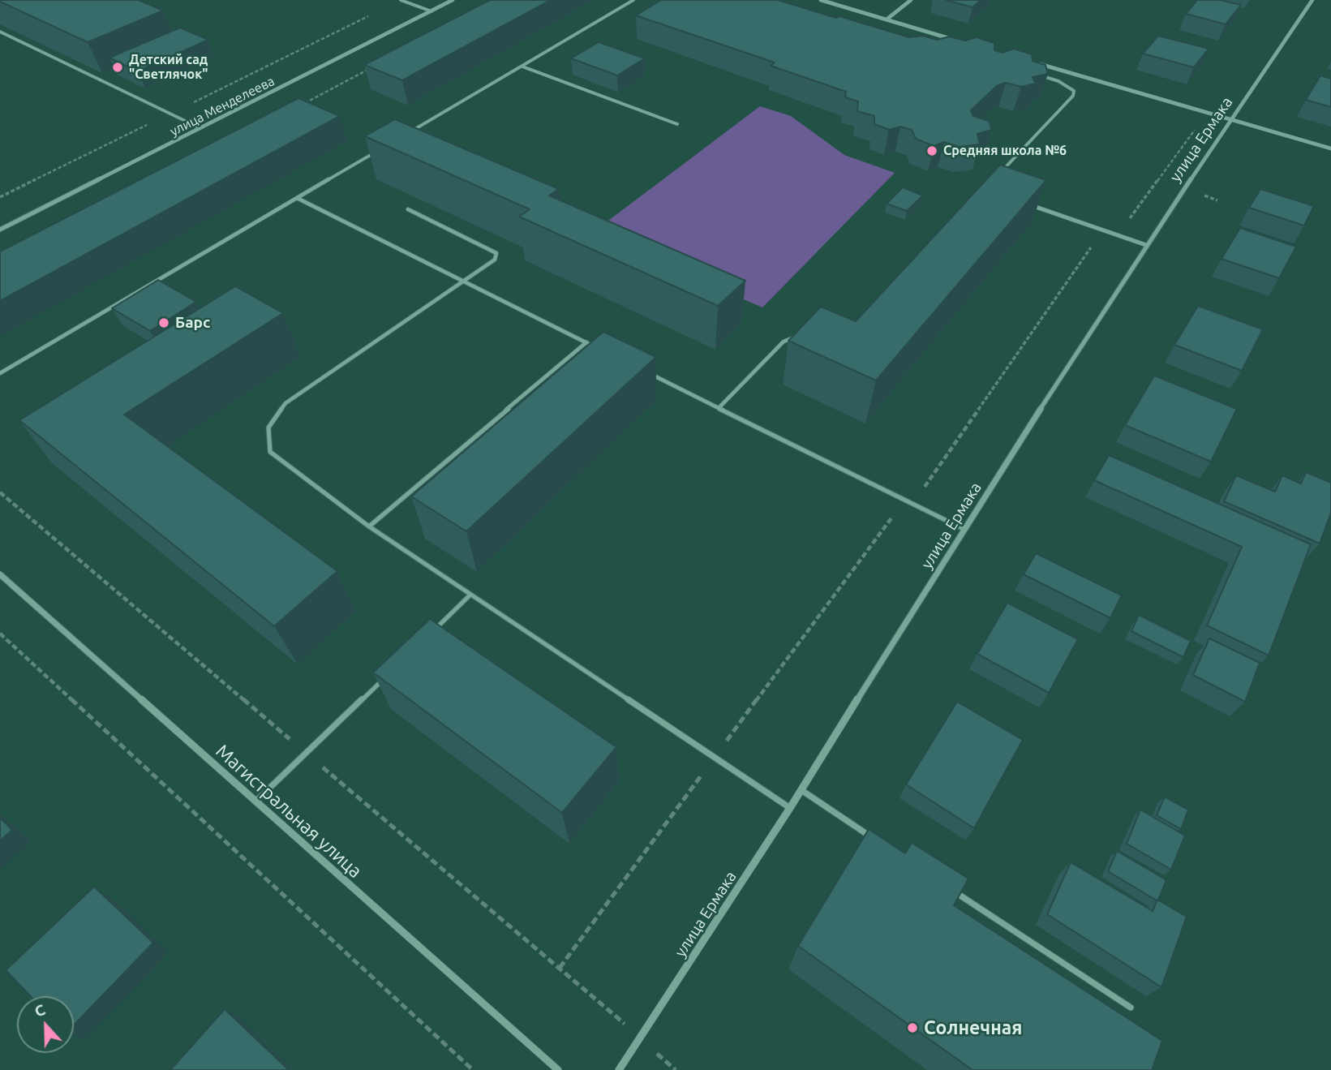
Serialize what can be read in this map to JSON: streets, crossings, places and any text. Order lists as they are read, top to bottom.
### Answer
{
  "streets": {
    "street": ["улица Менделеева", "улица Ермака", "Магистральная улица"]
  },
  "places": [
    "Детский сад \"Светлячок\"",
    "Средняя школа №6",
    "Барс",
    "Солнечная"
  ],
  "north": "top"
}
